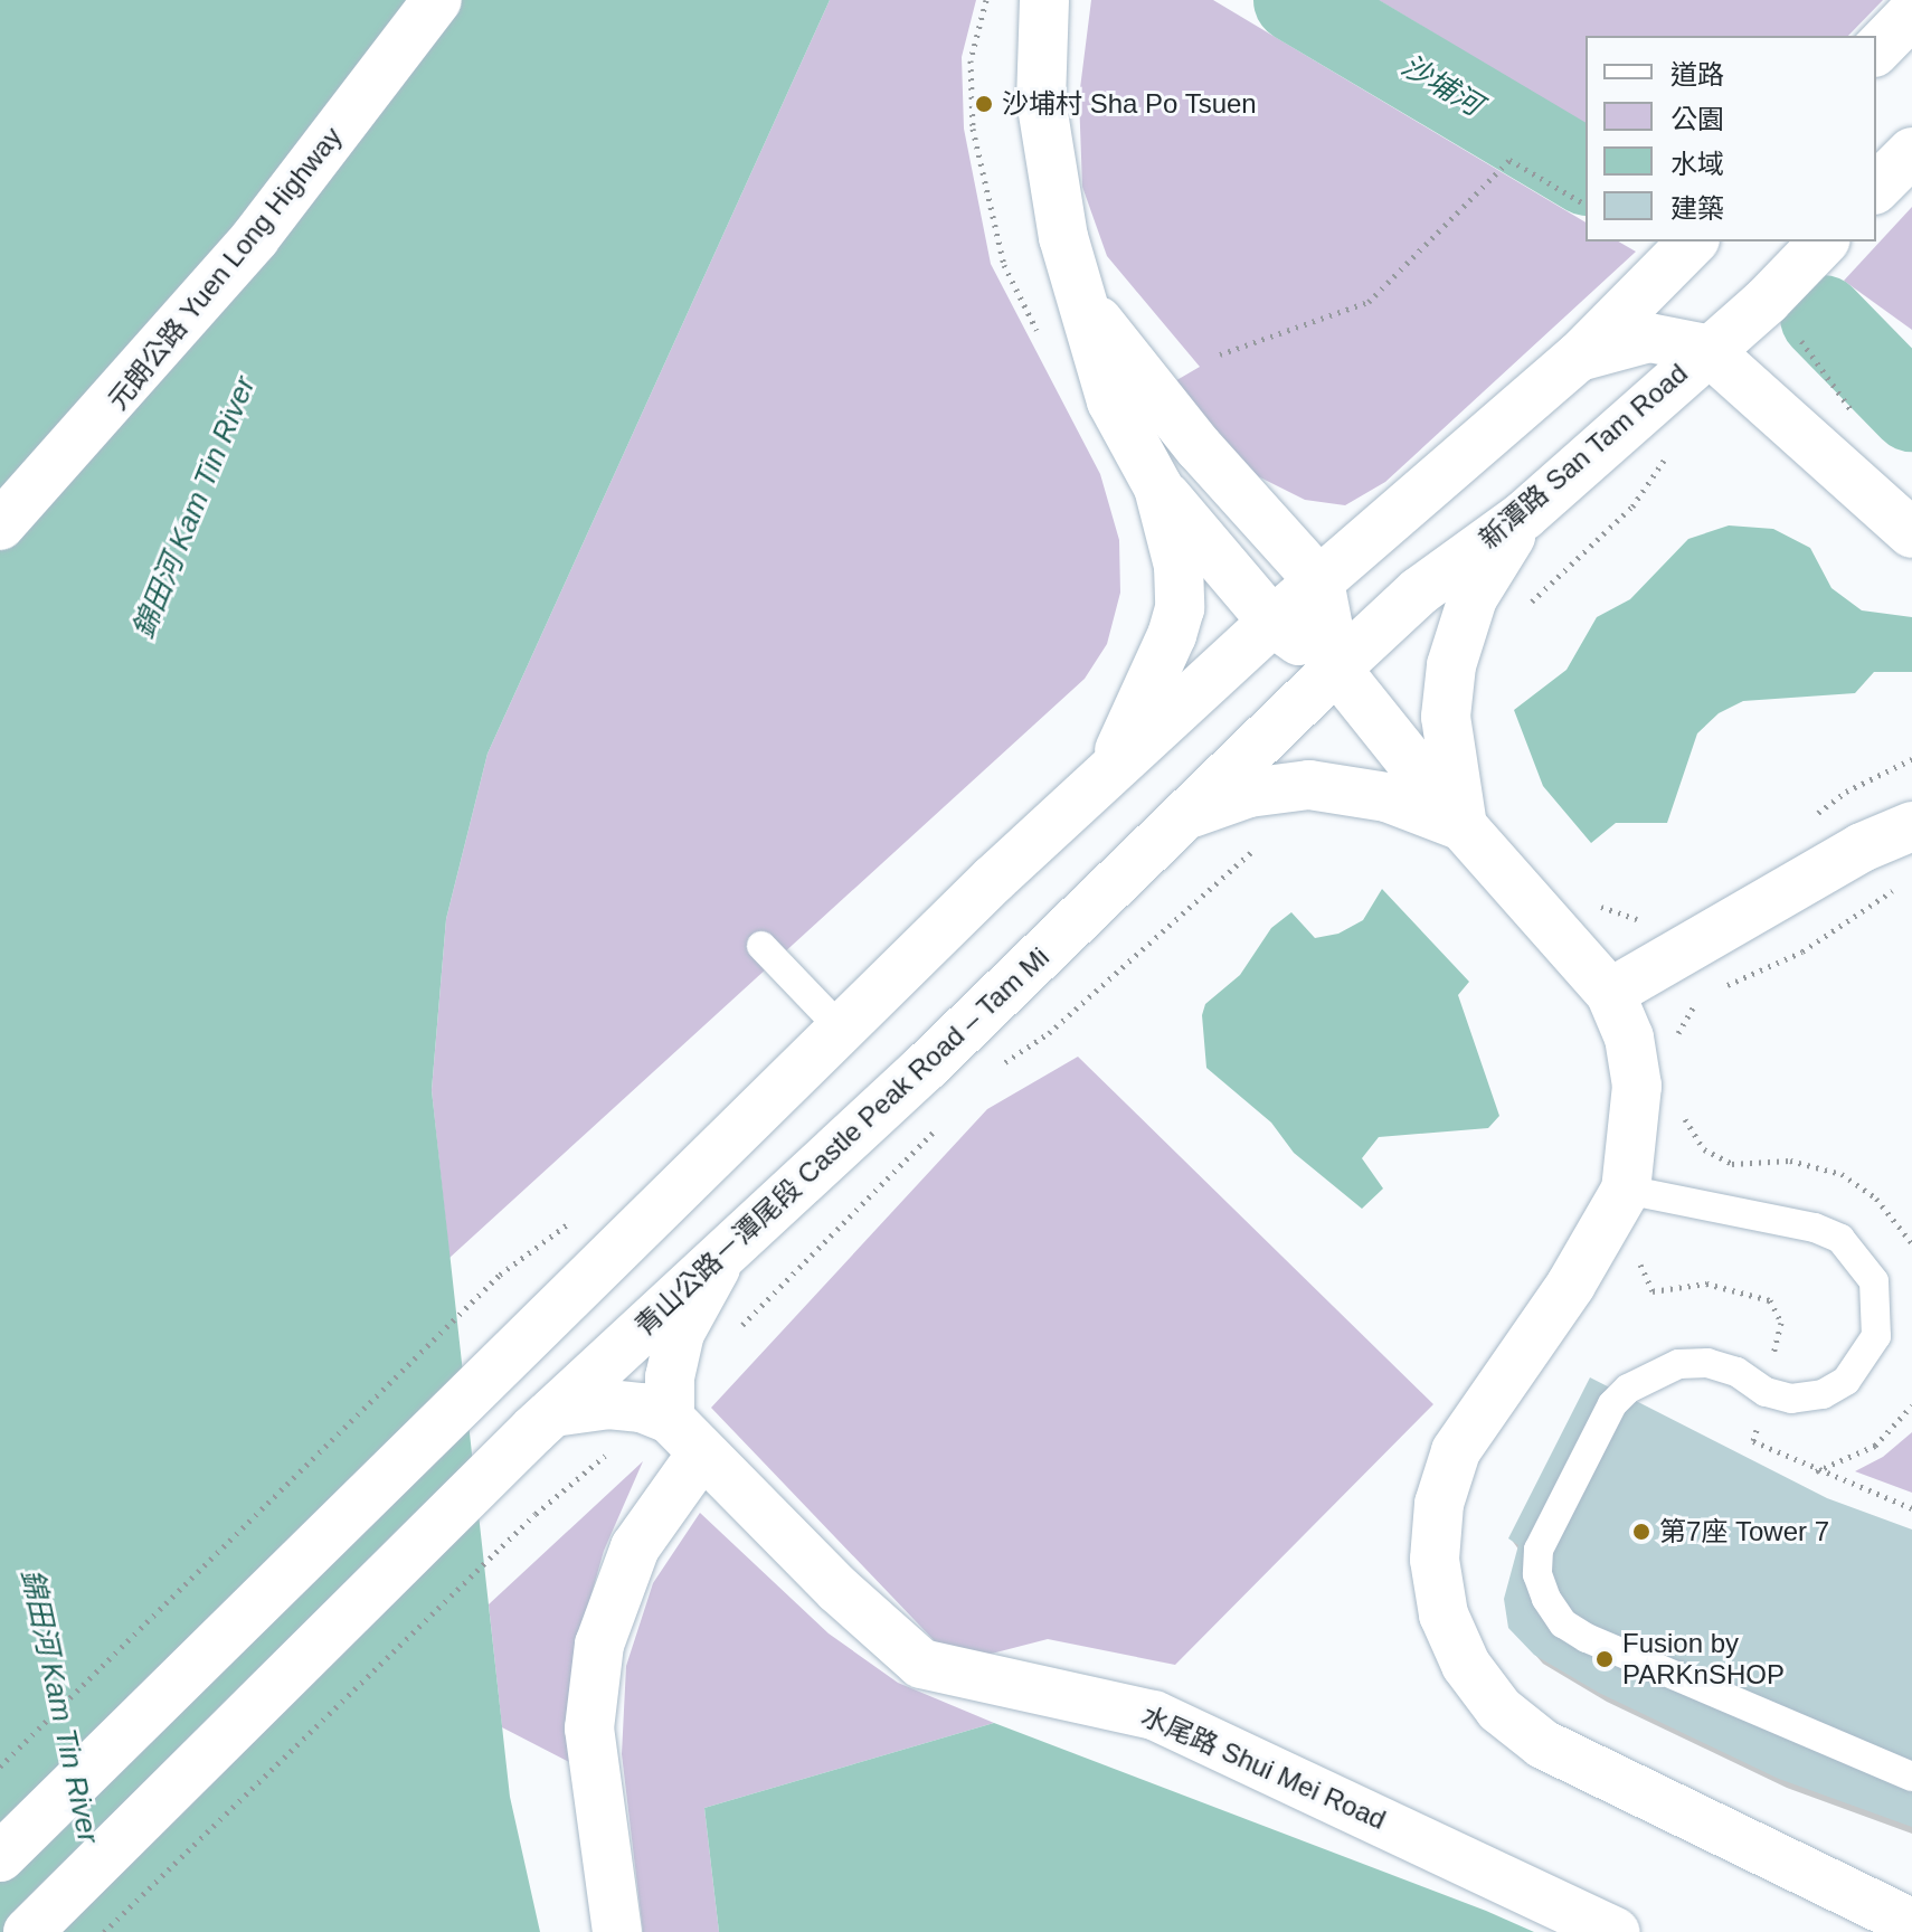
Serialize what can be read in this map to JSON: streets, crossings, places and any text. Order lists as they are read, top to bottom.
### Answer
{
  "streets": {
    "main road": [
      "元朗公路 Yuen Long Highway",
      "新潭路 San Tam Road",
      "青山公路－潭尾段 Castle Peak Road – Tam Mi",
      "水尾路 Shui Mei Road"
    ]
  },
  "crossings": [
    ["新潭路 San Tam Road", "青山公路－潭尾段 Castle Peak Road – Tam Mi"]
  ],
  "water": ["沙埔河", "錦田河 Kam Tin River"],
  "places": ["沙埔村 Sha Po Tsuen", "第7座 Tower 7", "Fusion by PARKnSHOP"],
  "legend": [
    "道路",
    "公園",
    "水域",
    "建築"
  ]
}
